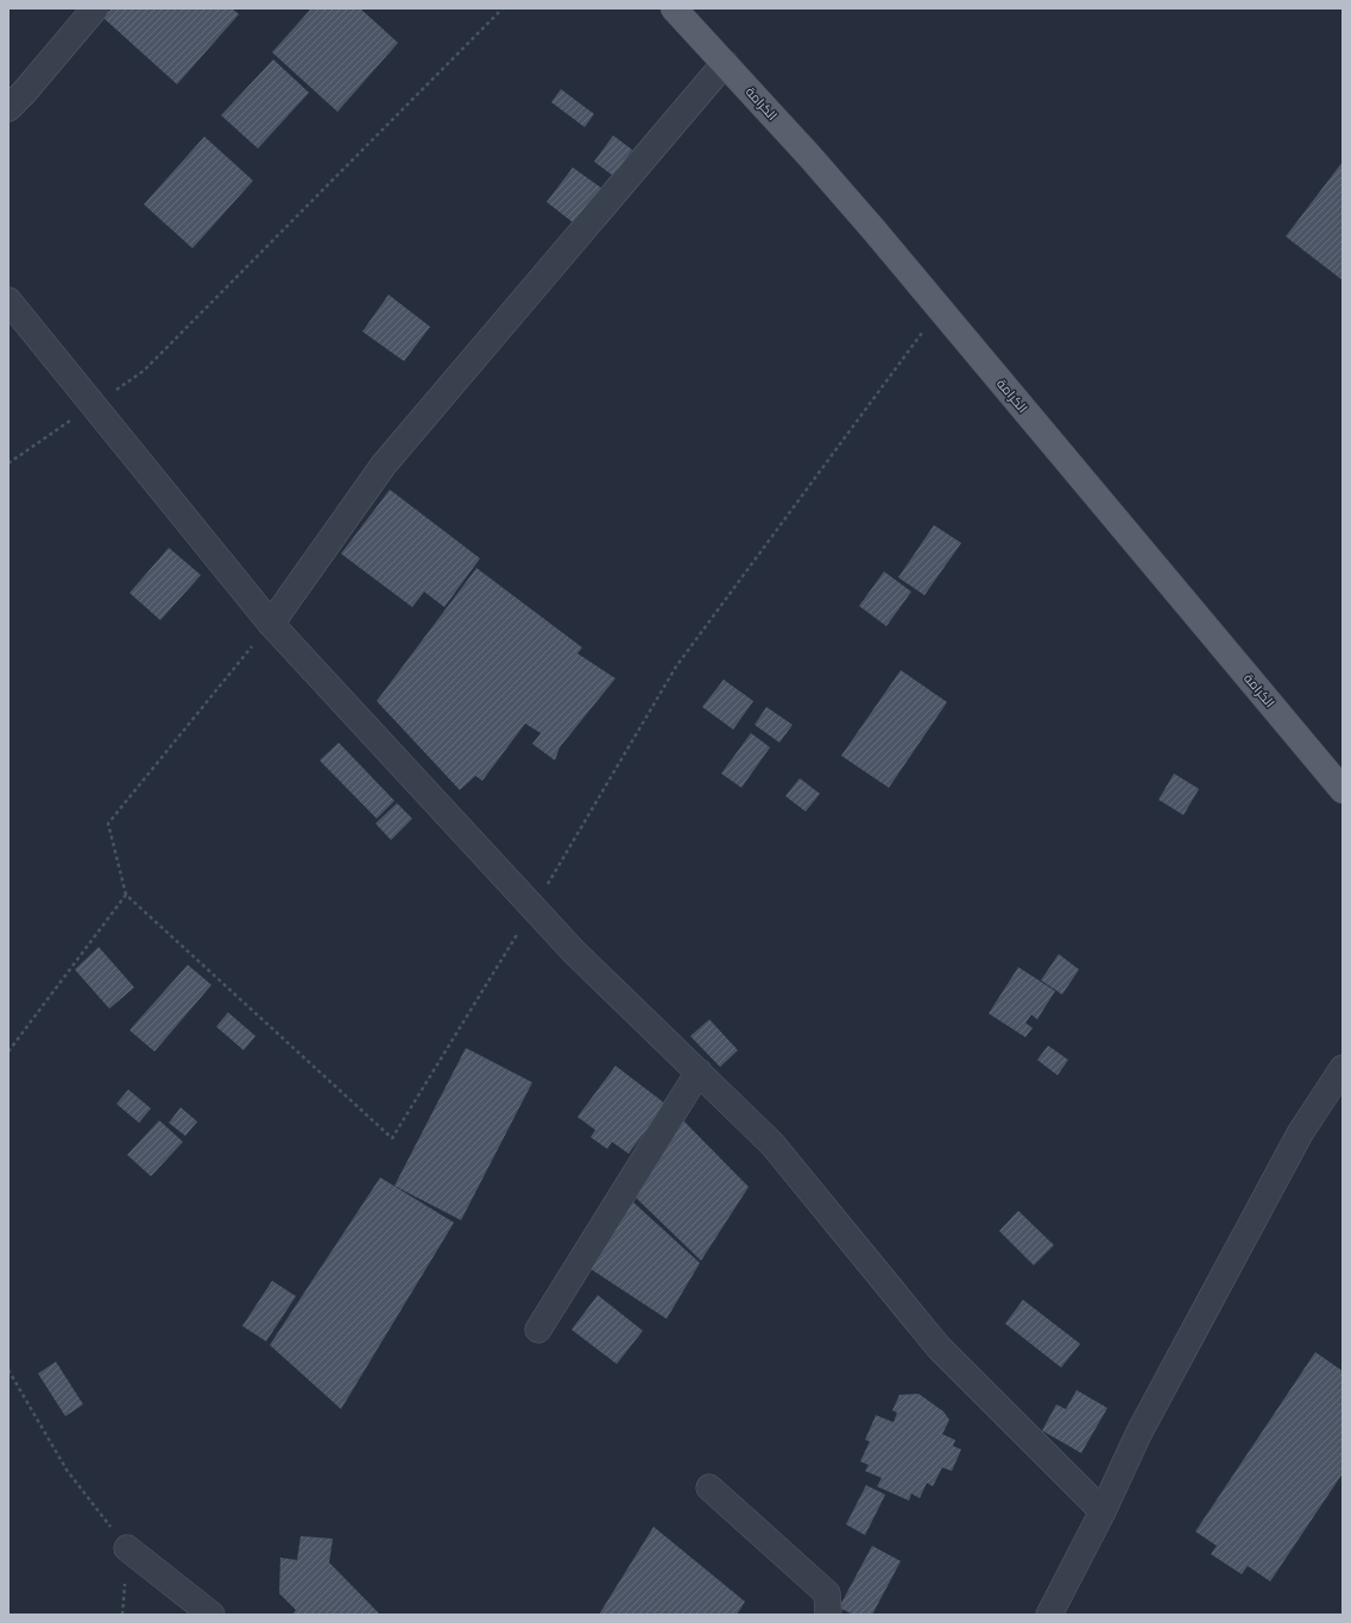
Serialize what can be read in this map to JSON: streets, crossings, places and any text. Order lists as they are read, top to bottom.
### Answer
{
  "streets": {
    "main road": ["الكرامة"]
  }
}
